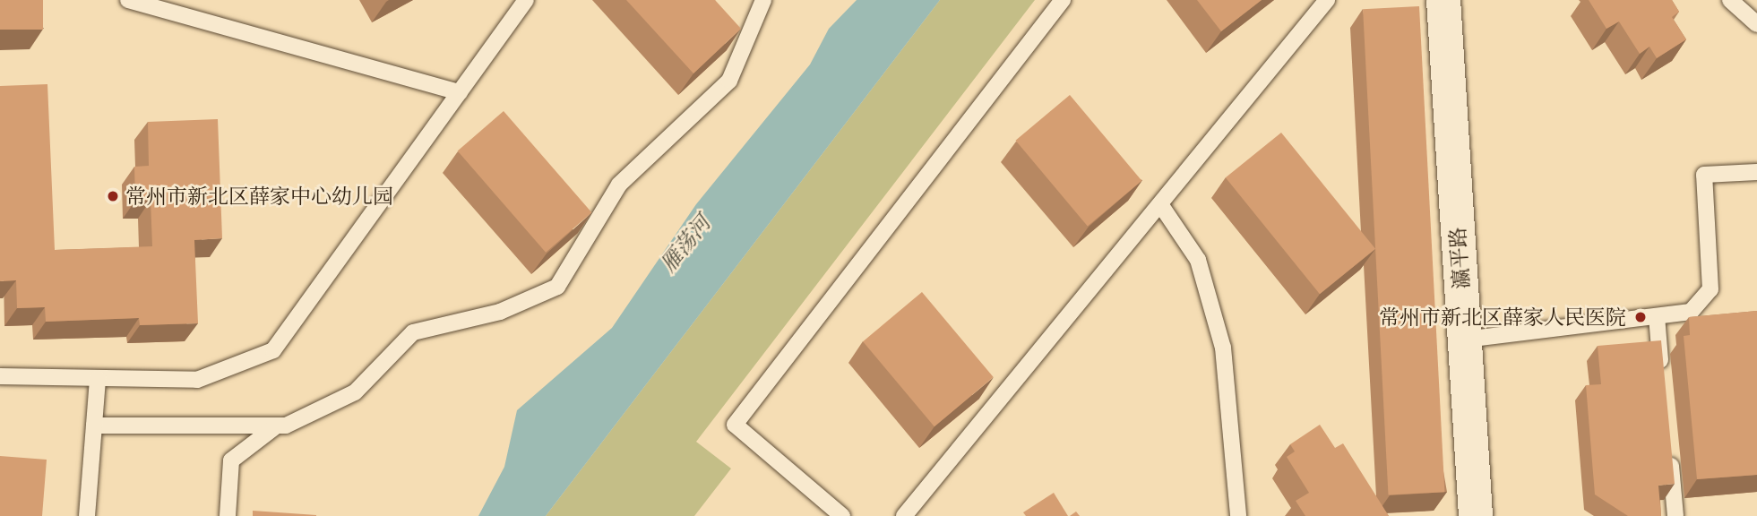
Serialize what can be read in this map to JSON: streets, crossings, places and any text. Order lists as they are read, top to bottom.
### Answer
{
  "streets": {
    "street": ["瀛平路"]
  },
  "water": ["雁荡河"],
  "places": ["常州市新北区薛家中心幼儿园", "常州市新北区薛家人民医院"]
}
